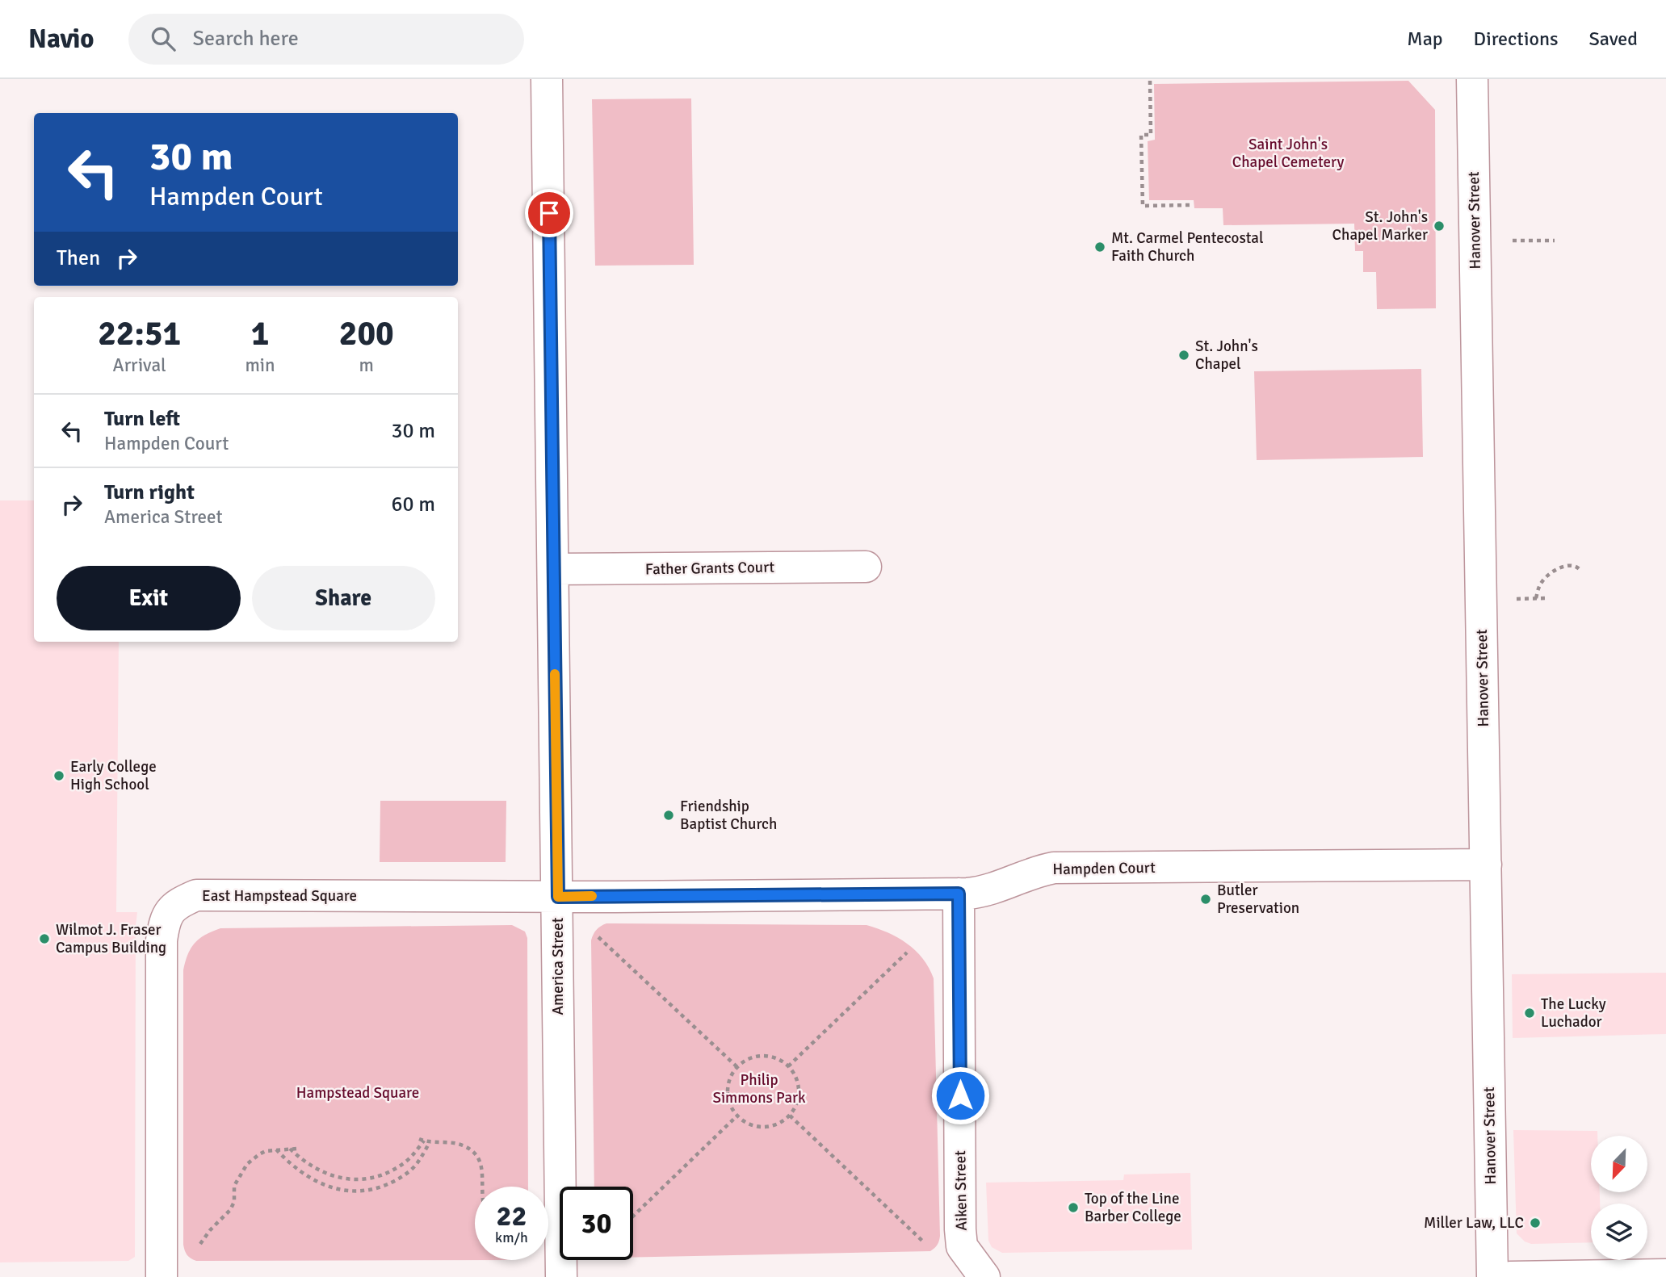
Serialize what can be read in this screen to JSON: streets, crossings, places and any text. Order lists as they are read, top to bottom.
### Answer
{
  "streets": {
    "street": [
      "Hanover Street",
      "Father Grants Court",
      "Hampden Court",
      "East Hampstead Square",
      "America Street",
      "Aiken Street"
    ]
  },
  "crossings": [
    ["Hanover Street", "Hampden Court"],
    ["Father Grants Court", "America Street"],
    ["Hampden Court", "East Hampstead Square"],
    ["Hampden Court", "America Street"],
    ["Hampden Court", "Aiken Street"],
    ["East Hampstead Square", "America Street"]
  ],
  "parks": ["Saint John's Chapel Cemetery", "Philip Simmons Park", "Hampstead Square"],
  "places": [
    "St. John's Chapel Marker",
    "Mt. Carmel Pentecostal Faith Church",
    "St. John's Chapel",
    "Early College High School",
    "Friendship Baptist Church",
    "Butler Preservation",
    "Wilmot J. Fraser Campus Building",
    "The Lucky Luchador",
    "Top of the Line Barber College",
    "Miller Law, LLC"
  ],
  "north": "bottom left",
  "page": {
    "header": "Navio",
    "search": "Search here",
    "nav": ["Map", "Directions", "Saved"],
    "turn": ["30 m", "Hampden Court"],
    "then": "Then",
    "eta": [
      "22:51",
      "Arrival",
      "1",
      "min",
      "200",
      "m"
    ],
    "list": [
      {
        "name": "Turn left",
        "note": "Hampden Court",
        "value": "30 m"
      },
      {
        "name": "Turn right",
        "note": "America Street",
        "value": "60 m"
      }
    ],
    "buttons": ["Exit", "Share"],
    "speed": "22 km/h",
    "limit": "30"
  }
}
